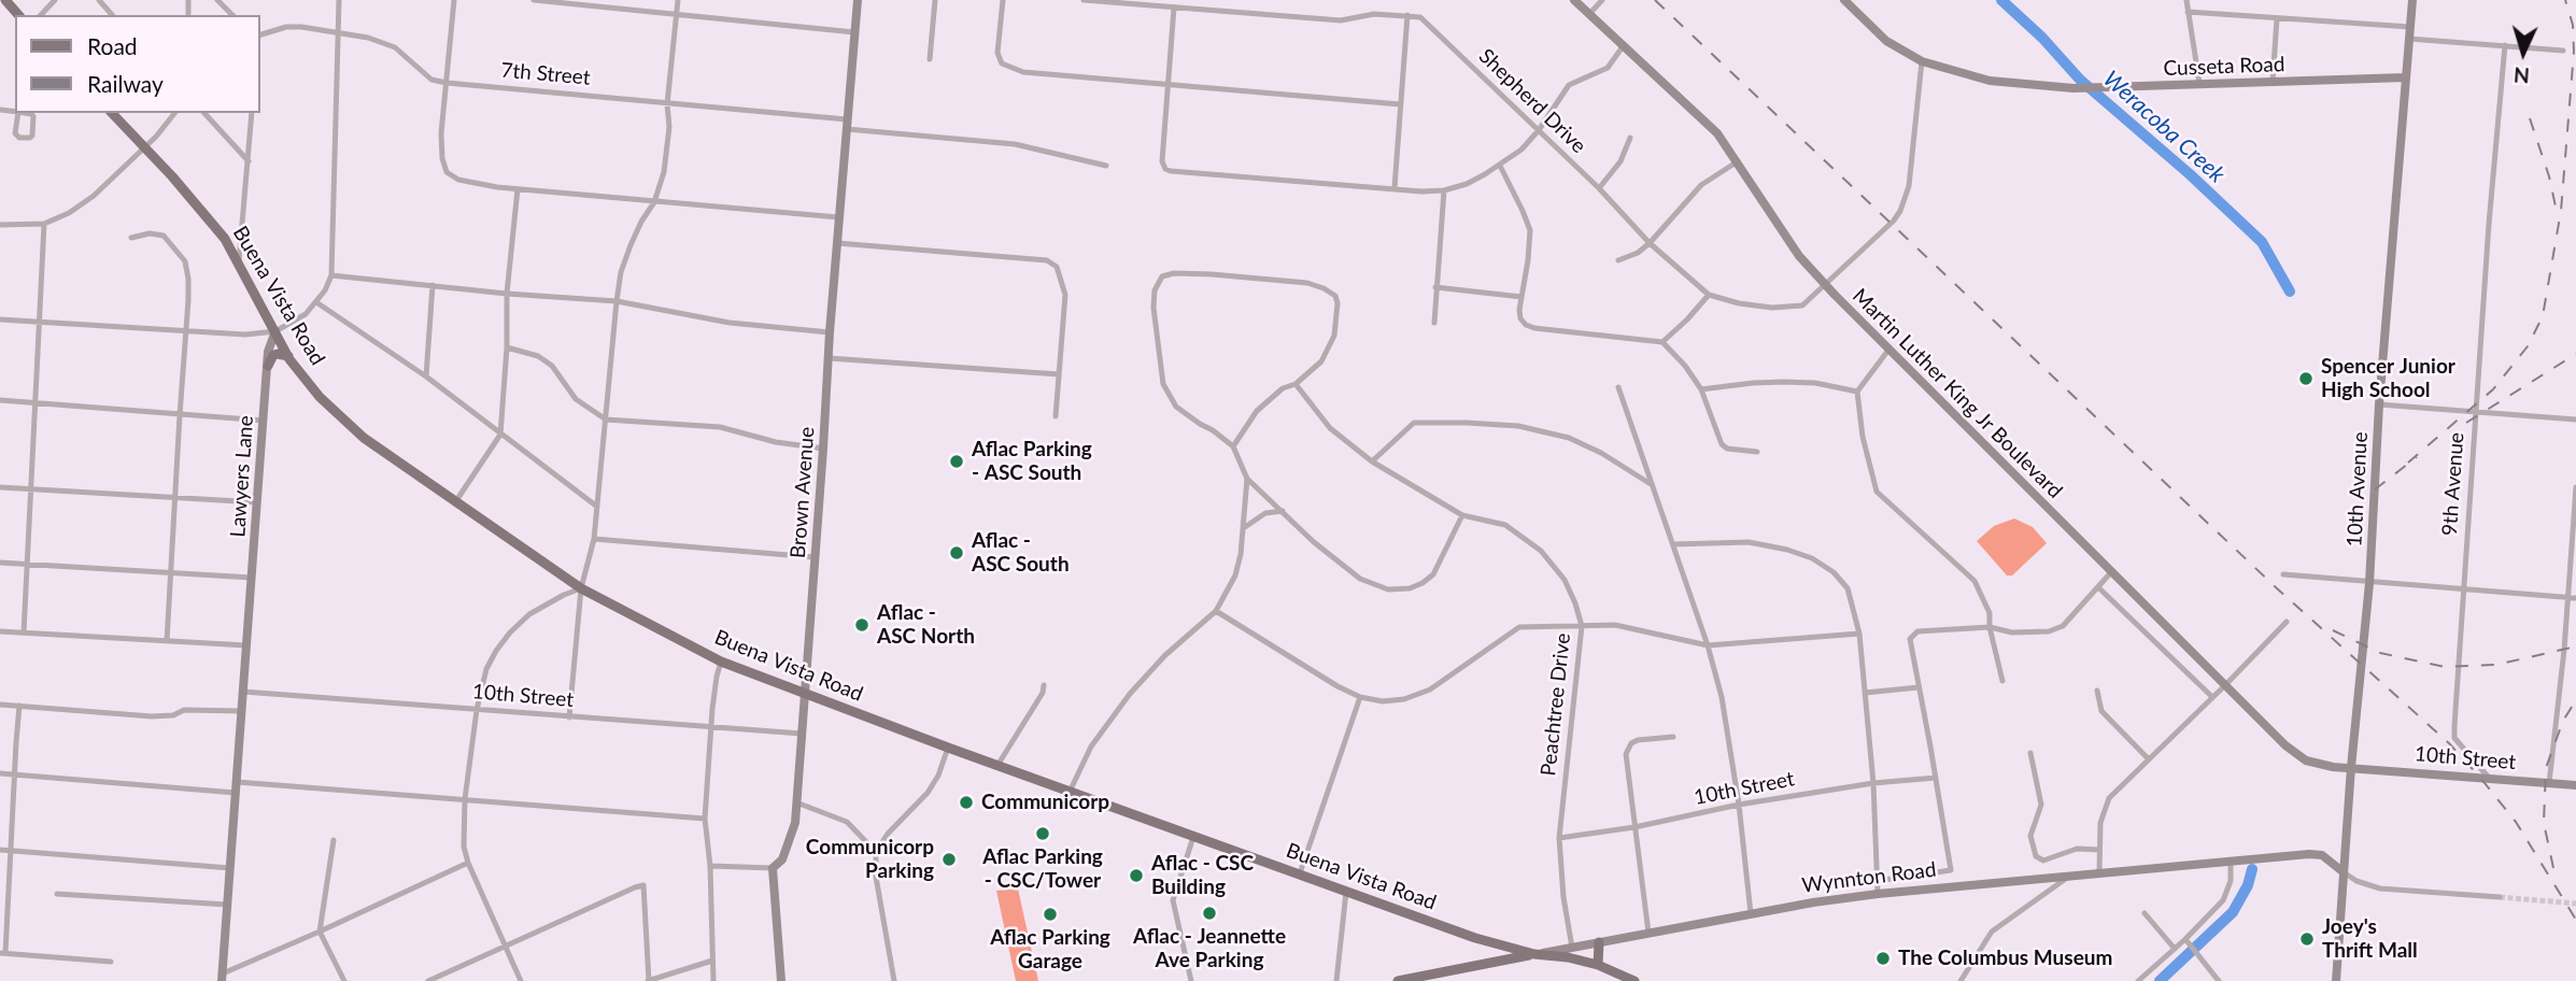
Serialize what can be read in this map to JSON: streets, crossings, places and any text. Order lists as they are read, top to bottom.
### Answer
{
  "streets": {
    "main road": [
      "Cusseta Road",
      "Buena Vista Road",
      "Martin Luther King Jr Boulevard",
      "Lawyers Lane",
      "10th Avenue",
      "Brown Avenue",
      "10th Street",
      "Wynnton Road"
    ],
    "street": [
      "7th Street",
      "Shepherd Drive",
      "9th Avenue",
      "Peachtree Drive"
    ]
  },
  "crossings": [
    ["Cusseta Road", "Shepherd Drive"],
    ["Cusseta Road", "10th Avenue"],
    ["7th Street", "Brown Avenue"],
    ["Shepherd Drive", "Martin Luther King Jr Boulevard"],
    ["Buena Vista Road", "Lawyers Lane"],
    ["Buena Vista Road", "Brown Avenue"],
    ["Buena Vista Road", "Wynnton Road"],
    ["Martin Luther King Jr Boulevard", "10th Avenue"],
    ["Martin Luther King Jr Boulevard", "10th Street"],
    ["Lawyers Lane", "10th Street"],
    ["9th Avenue", "10th Street"],
    ["10th Avenue", "10th Street"],
    ["10th Avenue", "Wynnton Road"],
    ["Brown Avenue", "10th Street"],
    ["10th Street", "Peachtree Drive"],
    ["10th Street", "Wynnton Road"],
    ["Peachtree Drive", "Wynnton Road"]
  ],
  "water": ["Weracoba Creek"],
  "places": [
    "Spencer Junior High School",
    "Aflac Parking - ASC South",
    "Aflac - ASC South",
    "Aflac - ASC North",
    "Communicorp",
    "Aflac Parking - CSC/Tower",
    "Communicorp Parking",
    "Aflac - CSC Building",
    "Aflac - Jeannette Ave Parking",
    "Aflac Parking Garage",
    "Joey's Thrift Mall",
    "The Columbus Museum"
  ],
  "legend": ["Road", "Railway"],
  "north": "bottom"
}
